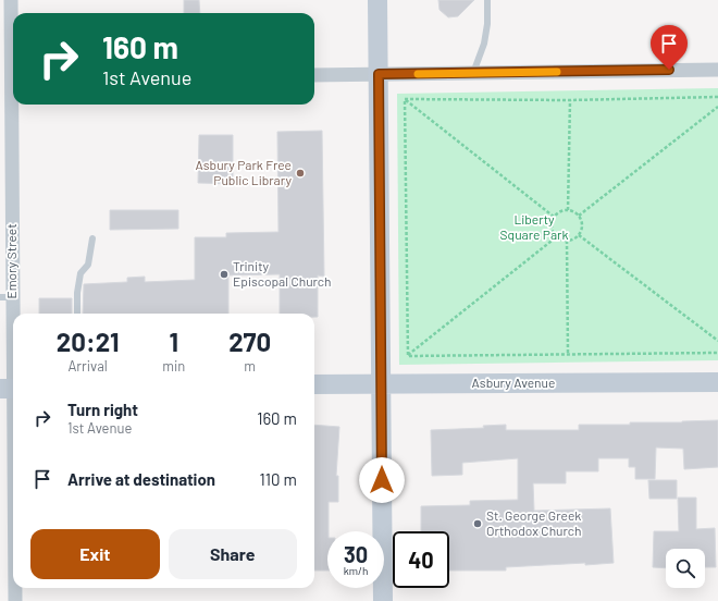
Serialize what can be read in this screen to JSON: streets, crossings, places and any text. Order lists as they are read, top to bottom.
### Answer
{
  "streets": {
    "street": ["Emory Street", "Asbury Avenue"]
  },
  "parks": ["Liberty Square Park"],
  "places": ["Asbury Park Free Public Library", "Trinity Episcopal Church", "St. George Greek Orthodox Church"],
  "page": {
    "turn": ["160 m", "1st Avenue"],
    "eta": [
      "20:21",
      "Arrival",
      "1",
      "min",
      "270",
      "m"
    ],
    "list": [
      {
        "name": "Turn right",
        "note": "1st Avenue",
        "value": "160 m"
      },
      {
        "name": "Arrive at destination",
        "value": "110 m"
      }
    ],
    "buttons": ["Exit", "Share"],
    "speed": "30 km/h",
    "limit": "40"
  }
}
